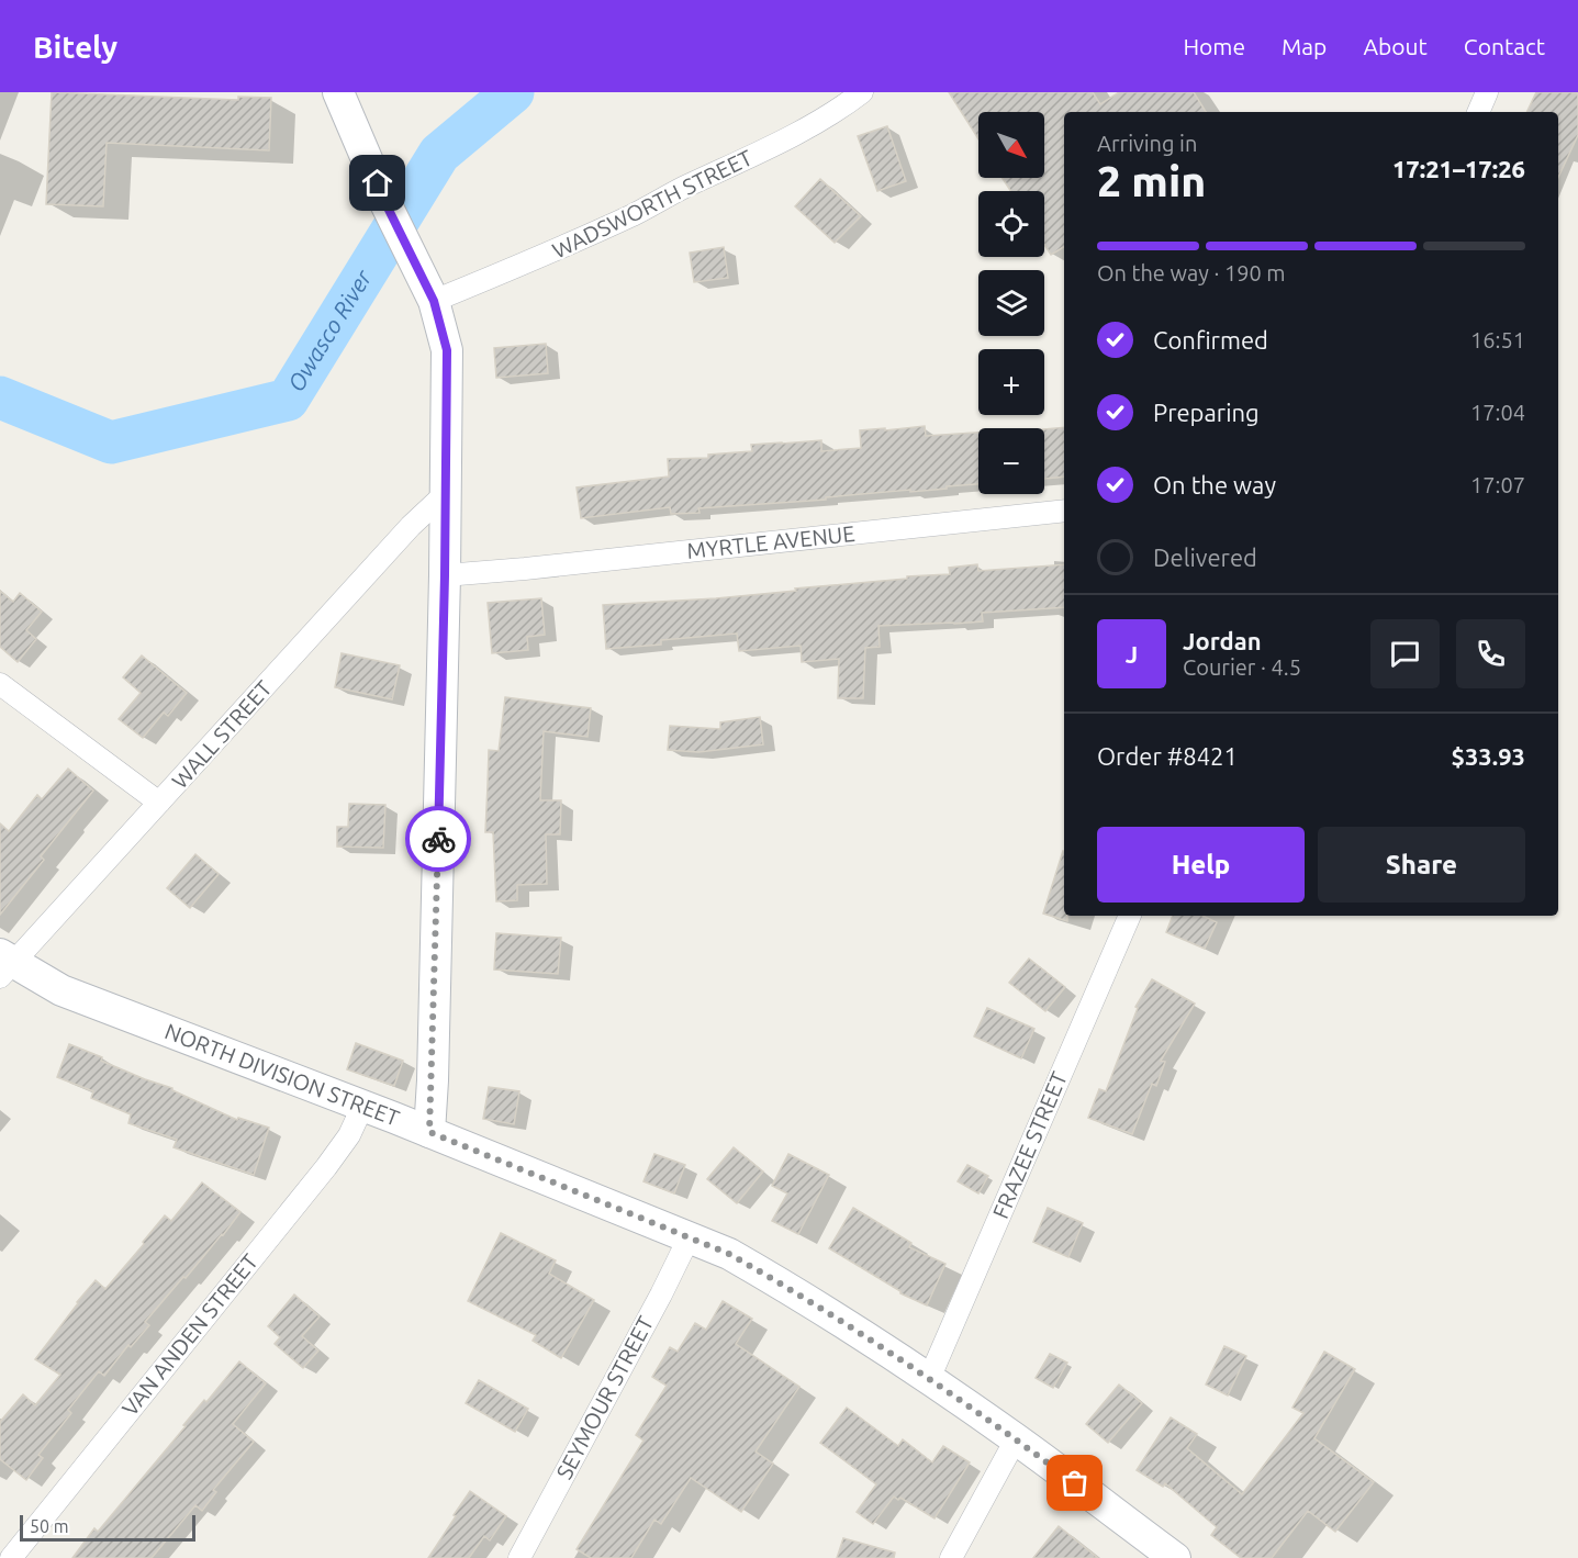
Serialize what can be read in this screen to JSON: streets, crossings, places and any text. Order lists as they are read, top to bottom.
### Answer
{
  "streets": {
    "street": [
      "WADSWORTH STREET",
      "MYRTLE AVENUE",
      "WALL STREET",
      "NORTH DIVISION STREET",
      "FRAZEE STREET",
      "VAN ANDEN STREET",
      "SEYMOUR STREET"
    ]
  },
  "crossings": [
    ["WALL STREET", "NORTH DIVISION STREET"],
    ["NORTH DIVISION STREET", "FRAZEE STREET"],
    ["NORTH DIVISION STREET", "VAN ANDEN STREET"],
    ["NORTH DIVISION STREET", "SEYMOUR STREET"]
  ],
  "water": ["Owasco River"],
  "scale_bar": "50 m",
  "north": "bottom right",
  "page": {
    "header": "Bitely",
    "nav": [
      "Home",
      "Map",
      "About",
      "Contact"
    ],
    "map_buttons": ["+", "−"],
    "heading": ["2 min", "Arriving in", "17:21–17:26"],
    "panel": [
      "Jordan",
      "Courier · 4.5",
      "Order #8421",
      "$33.93"
    ],
    "bar": "On the way · 190 m",
    "list": [
      ["Confirmed", "16:51"],
      ["Preparing", "17:04"],
      ["On the way", "17:07"],
      "Delivered"
    ],
    "round": "J",
    "buttons": ["Help", "Share"],
    "scale": "50 m"
  }
}
